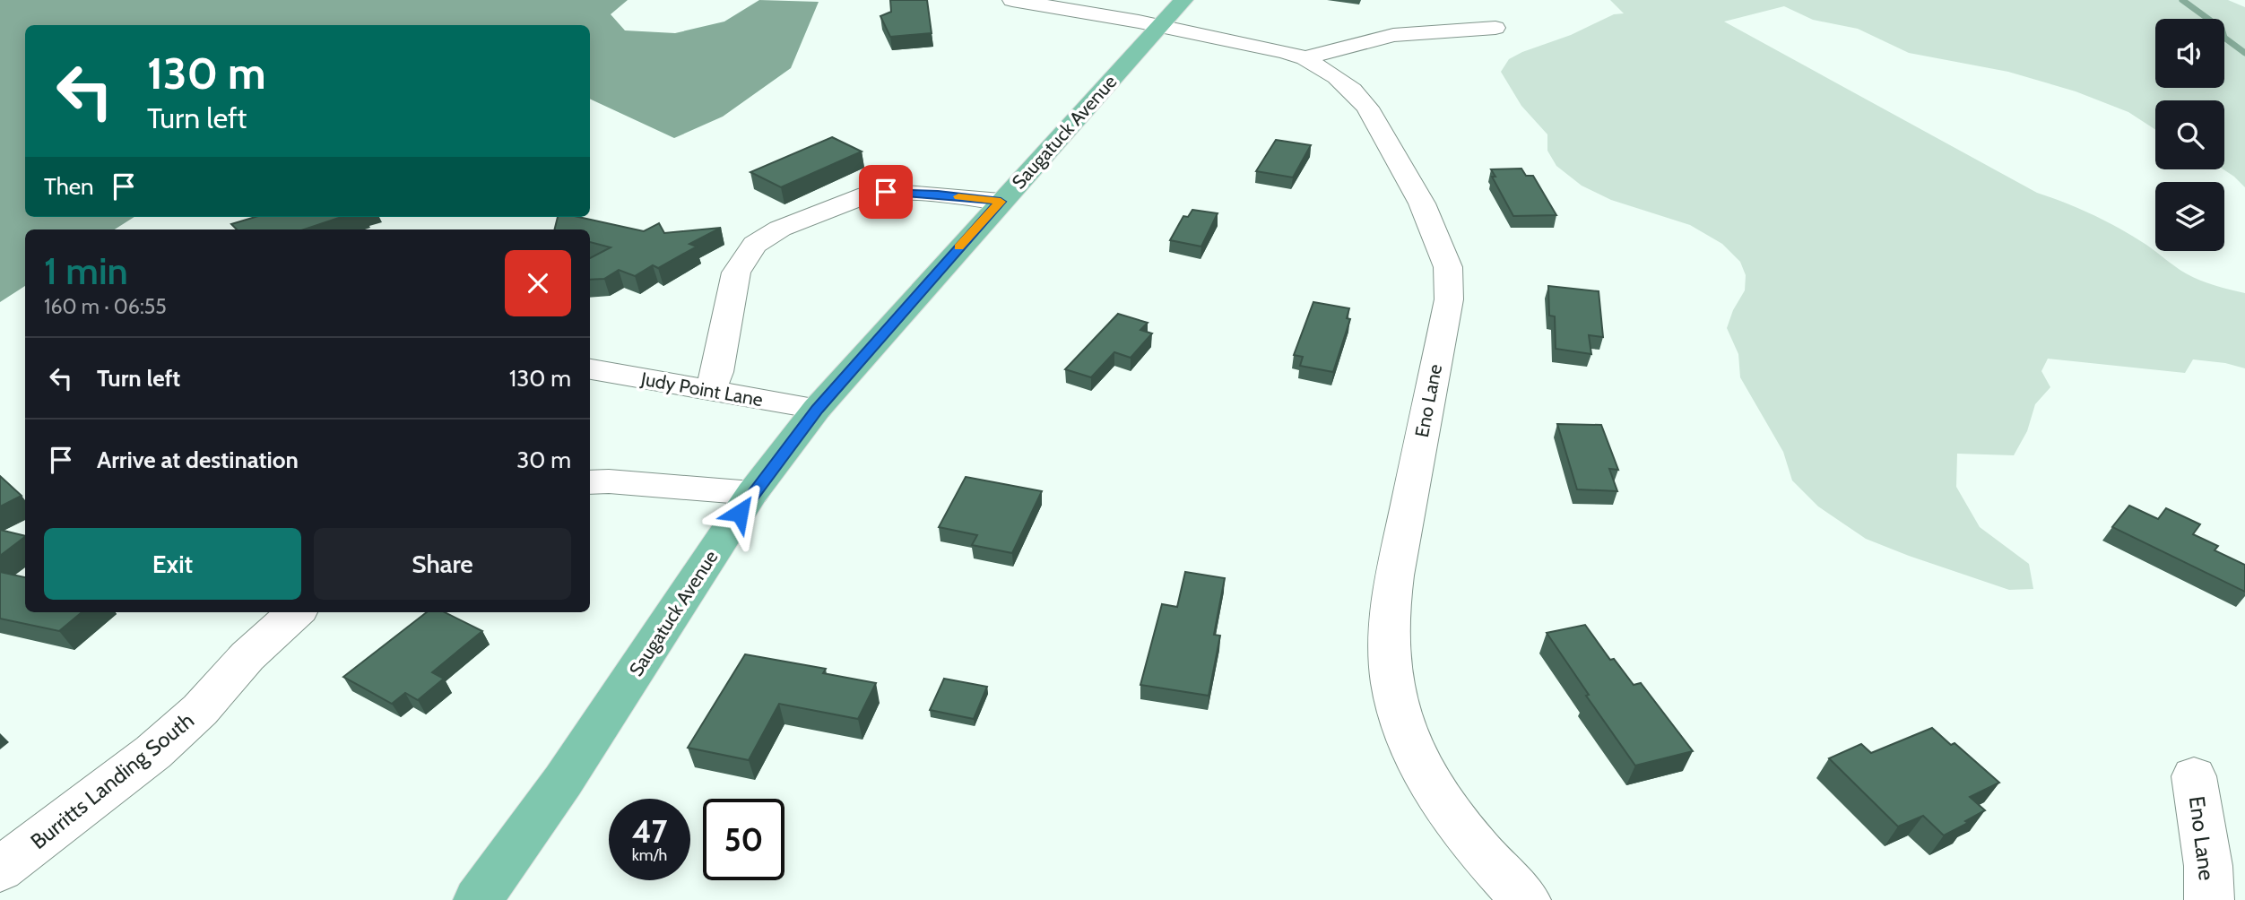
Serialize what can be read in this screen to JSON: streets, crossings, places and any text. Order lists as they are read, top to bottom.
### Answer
{
  "streets": {
    "main road": ["Saugatuck Avenue"],
    "street": ["Judy Point Lane", "Eno Lane", "Burritts Landing South"]
  },
  "crossings": [
    ["Saugatuck Avenue", "Judy Point Lane"],
    ["Saugatuck Avenue", "Eno Lane"]
  ],
  "page": {
    "turn": ["130 m", "Turn left"],
    "then": "Then",
    "heading": ["1 min", "160 m · 06:55"],
    "list": [
      {
        "name": "Turn left",
        "value": "130 m"
      },
      {
        "name": "Arrive at destination",
        "value": "30 m"
      }
    ],
    "buttons": ["Exit", "Share"],
    "speed": "47 km/h",
    "limit": "50"
  }
}
